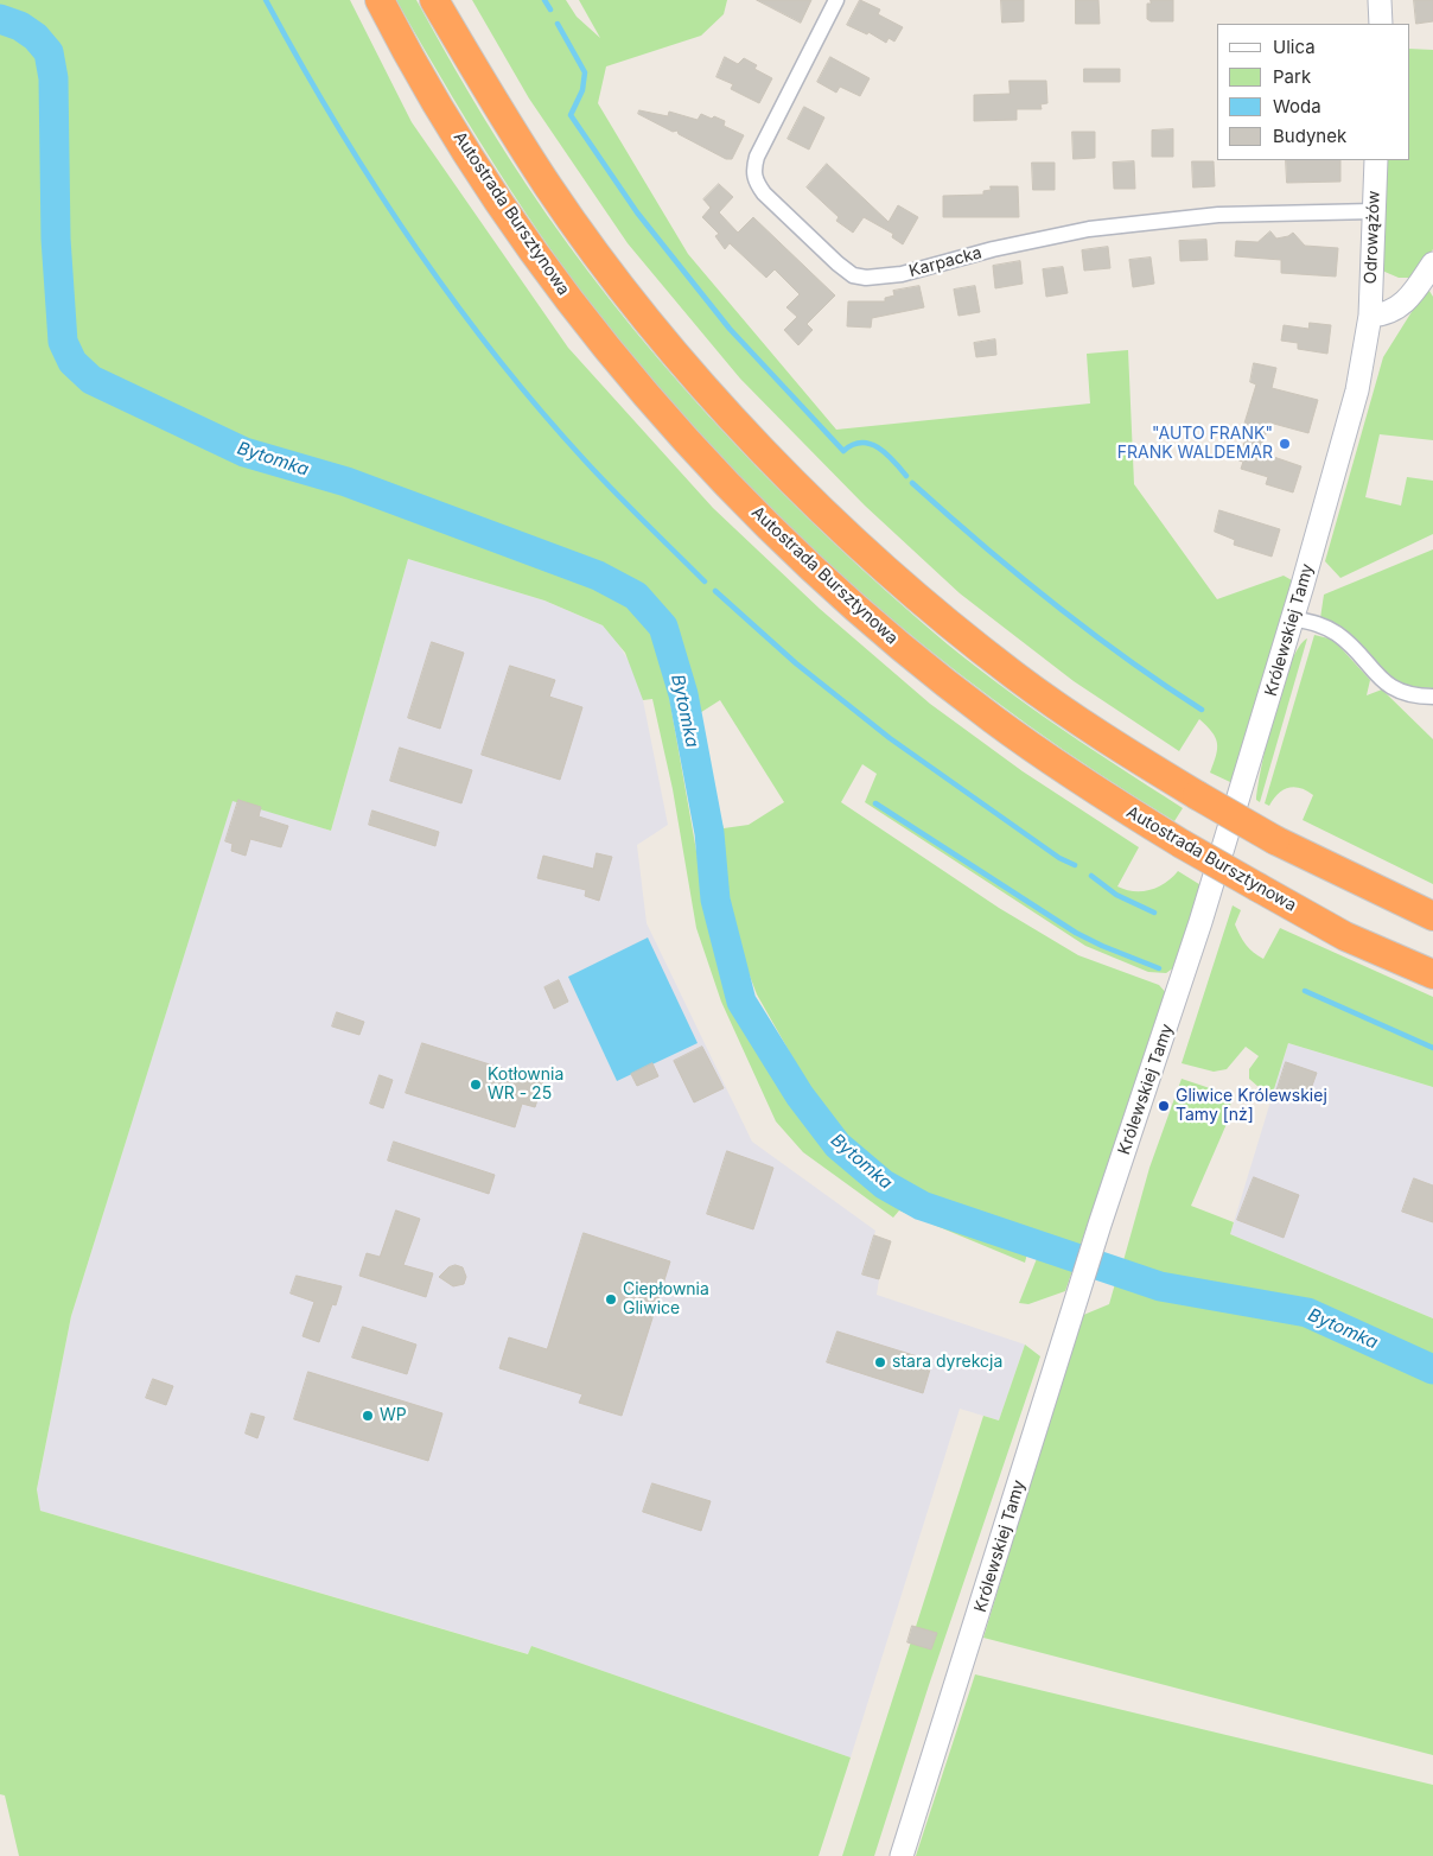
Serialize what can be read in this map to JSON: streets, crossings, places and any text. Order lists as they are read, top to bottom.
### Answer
{
  "streets": {
    "highway": ["Autostrada Bursztynowa"],
    "street": ["Odrowążów", "Karpacka", "Królewskiej Tamy"]
  },
  "crossings": [
    ["Odrowążów", "Karpacka"],
    ["Odrowążów", "Królewskiej Tamy"]
  ],
  "water": ["Bytomka"],
  "places": [
    "\"AUTO FRANK\" FRANK WALDEMAR",
    "Kotłownia WR - 25",
    "Gliwice Królewskiej Tamy [nż]",
    "Ciepłownia Gliwice",
    "stara dyrekcja",
    "WP"
  ],
  "legend": [
    "Ulica",
    "Park",
    "Woda",
    "Budynek"
  ]
}
